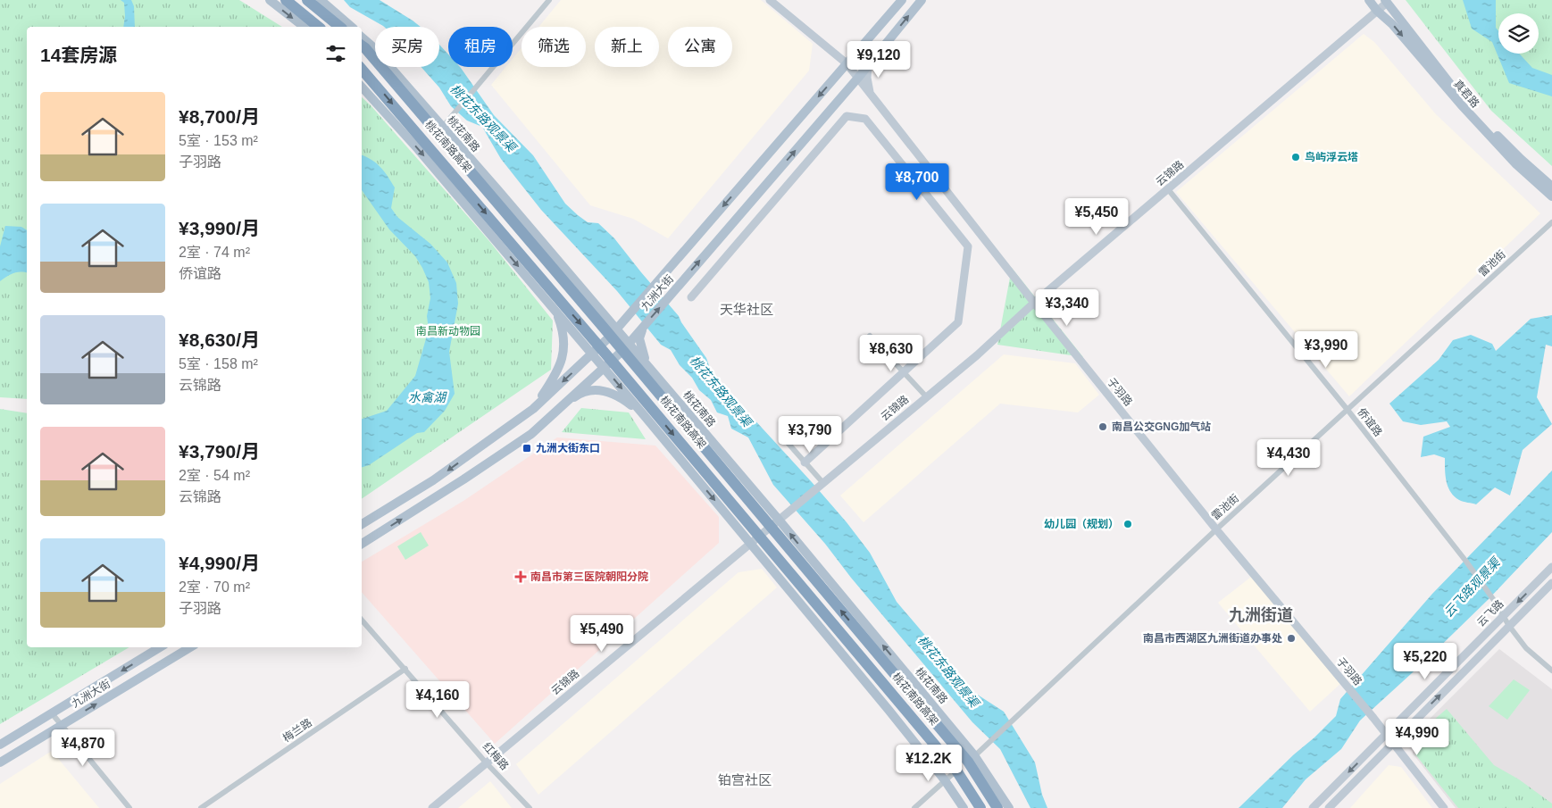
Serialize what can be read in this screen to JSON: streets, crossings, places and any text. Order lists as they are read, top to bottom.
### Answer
{
  "streets": {
    "highway": ["桃花南路高架"],
    "main road": ["真君路", "桃花南路", "九洲大街"],
    "street": [
      "云锦路",
      "雷池街",
      "子羽路",
      "侨谊路",
      "云飞路",
      "梅兰路",
      "红梅路"
    ]
  },
  "crossings": [
    ["真君路", "云锦路"],
    ["桃花南路", "桃花南路高架"],
    ["桃花南路", "云锦路"],
    ["桃花南路", "雷池街"],
    ["桃花南路", "九洲大街"],
    ["桃花南路高架", "雷池街"],
    ["云锦路", "子羽路"],
    ["云锦路", "侨谊路"],
    ["云锦路", "红梅路"],
    ["雷池街", "子羽路"],
    ["雷池街", "侨谊路"],
    ["九洲大街", "子羽路"],
    ["子羽路", "云飞路"],
    ["侨谊路", "云飞路"],
    ["梅兰路", "红梅路"]
  ],
  "districts": ["天华社区", "九洲街道", "铂宫社区"],
  "water": ["桃花东路观景渠", "水禽湖", "云飞路观景渠"],
  "parks": ["南昌新动物园"],
  "places": {
    "other": [
      "鸟屿浮云塔",
      "南昌公交GNG加气站",
      "幼儿园（规划）",
      "南昌市西湖区九洲街道办事处"
    ],
    "transit": ["九洲大街东口"],
    "health": ["南昌市第三医院朝阳分院"]
  },
  "page": {
    "chip": [
      "买房",
      "租房",
      "筛选",
      "新上",
      "公寓"
    ],
    "heading": "14套房源",
    "price": [
      "¥9,120",
      "¥8,700",
      "¥5,450",
      "¥3,340",
      "¥3,990",
      "¥8,630",
      "¥3,790",
      "¥4,430",
      "¥5,490",
      "¥5,220",
      "¥4,160",
      "¥4,990",
      "¥4,870",
      "¥12.2K"
    ],
    "list": [
      {
        "name": "¥8,700/月",
        "note": "5室 · 153 m² · 子羽路"
      },
      {
        "name": "¥3,990/月",
        "note": "2室 · 74 m² · 侨谊路"
      },
      {
        "name": "¥8,630/月",
        "note": "5室 · 158 m² · 云锦路"
      },
      {
        "name": "¥3,790/月",
        "note": "2室 · 54 m² · 云锦路"
      },
      {
        "name": "¥4,990/月",
        "note": "2室 · 70 m² · 子羽路"
      }
    ]
  }
}
